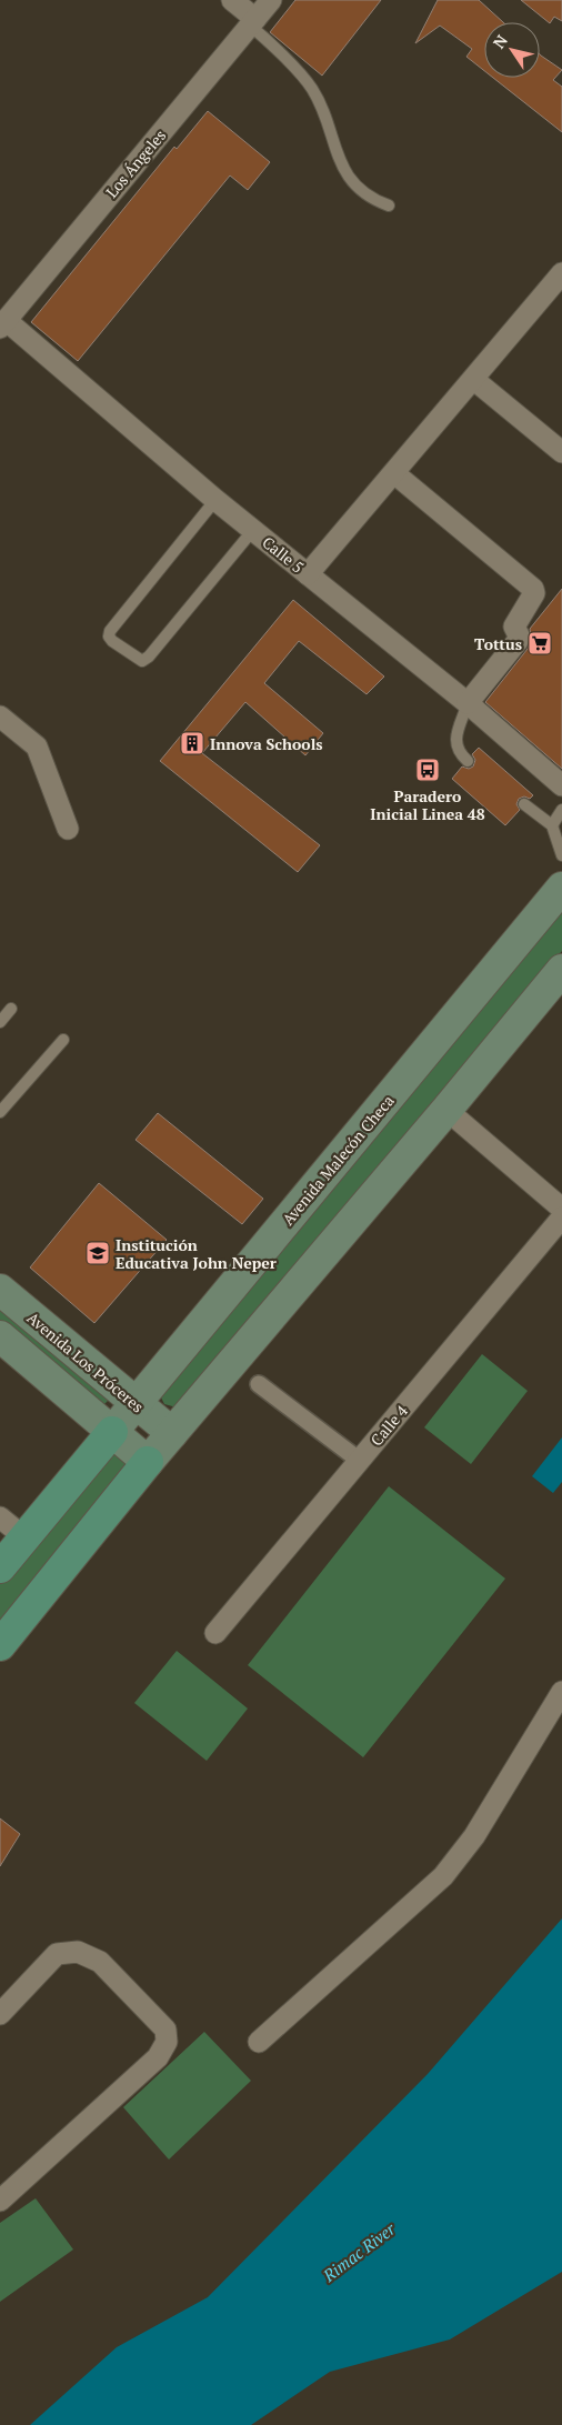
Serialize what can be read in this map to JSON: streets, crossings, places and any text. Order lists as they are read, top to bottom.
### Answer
{
  "streets": {
    "main road": ["Avenida Malecón Checa", "Avenida Los Próceres"],
    "street": ["Los Ángeles", "Calle 5", "Calle 4"]
  },
  "crossings": [
    ["Los Ángeles", "Calle 5"],
    ["Avenida Malecón Checa", "Avenida Los Próceres"]
  ],
  "water": ["Rimac River"],
  "places": {
    "supermarket": ["Tottus"],
    "building": ["Innova Schools"],
    "bus stop": ["Paradero Inicial Linea 48"],
    "school or university": ["Institución Educativa John Neper"]
  },
  "north": "top left"
}
